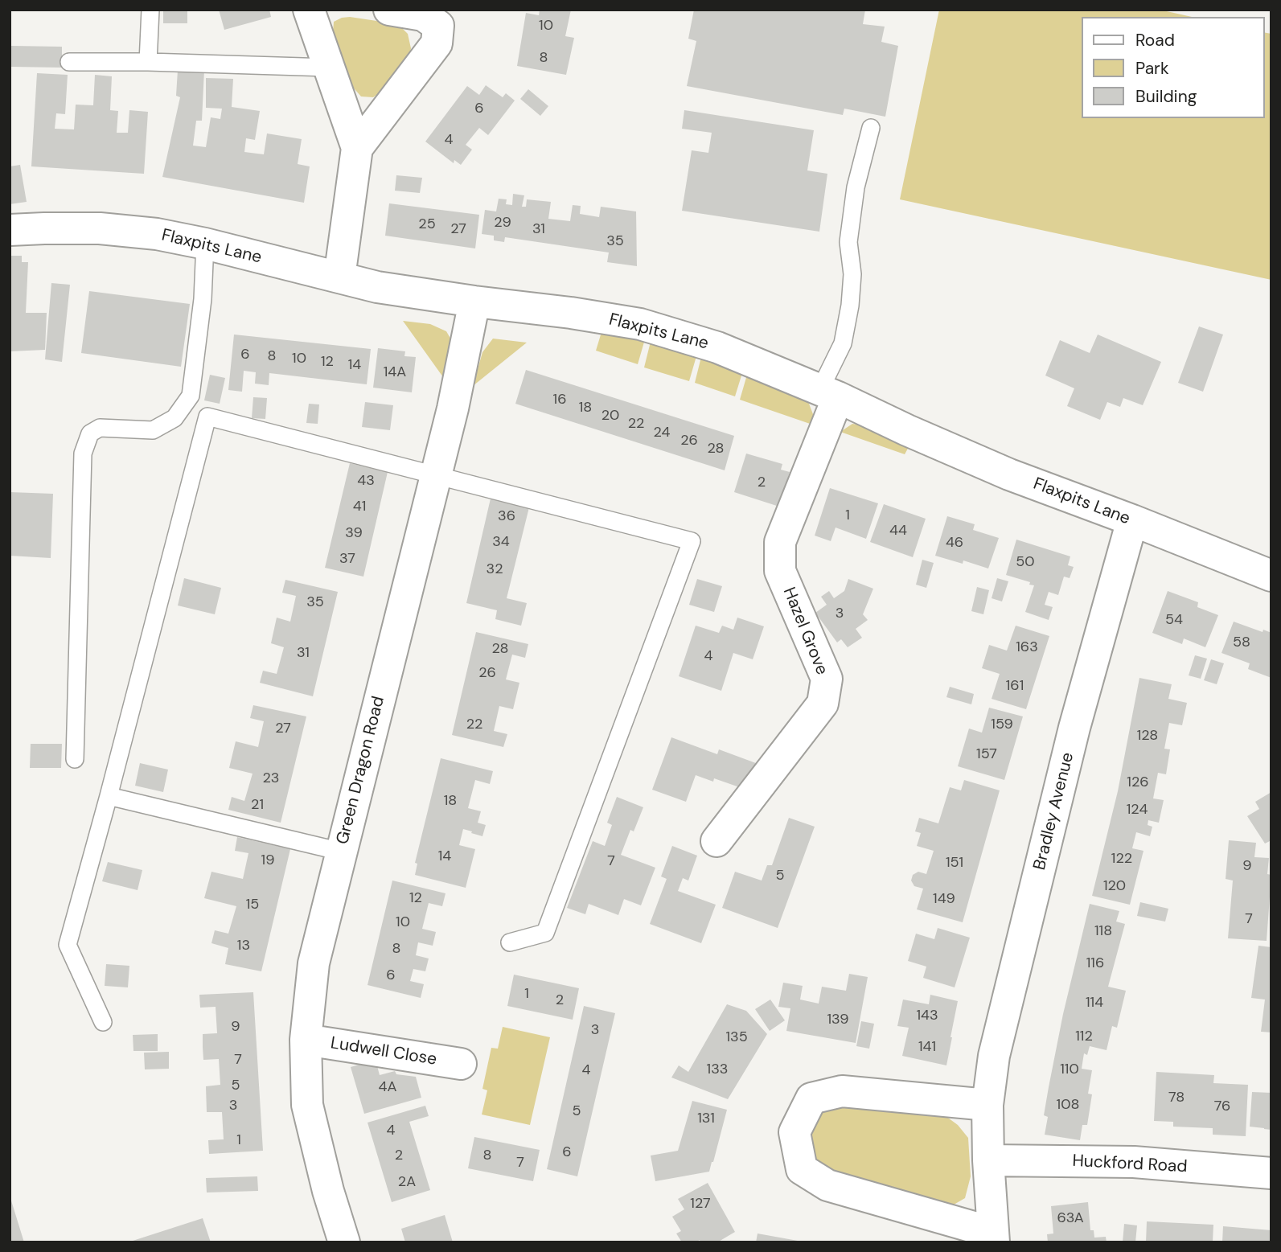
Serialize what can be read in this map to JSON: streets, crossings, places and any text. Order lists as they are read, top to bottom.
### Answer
{
  "streets": {
    "street": [
      "Flaxpits Lane",
      "Hazel Grove",
      "Green Dragon Road",
      "Bradley Avenue",
      "Ludwell Close",
      "Huckford Road"
    ]
  },
  "crossings": [
    ["Flaxpits Lane", "Hazel Grove"],
    ["Flaxpits Lane", "Green Dragon Road"],
    ["Flaxpits Lane", "Bradley Avenue"],
    ["Green Dragon Road", "Ludwell Close"],
    ["Bradley Avenue", "Huckford Road"]
  ],
  "house_numbers": [
    "10",
    "8",
    "6",
    "4",
    "29",
    "25",
    "27",
    "31",
    "35",
    "6",
    "8",
    "10",
    "12",
    "14",
    "14A",
    "16",
    "18",
    "20",
    "22",
    "24",
    "26",
    "28",
    "43",
    "2",
    "41",
    "1",
    "36",
    "44",
    "39",
    "34",
    "46",
    "37",
    "50",
    "32",
    "35",
    "3",
    "54",
    "58",
    "163",
    "28",
    "31",
    "4",
    "26",
    "161",
    "22",
    "159",
    "27",
    "128",
    "157",
    "23",
    "126",
    "18",
    "21",
    "124",
    "14",
    "122",
    "19",
    "7",
    "151",
    "9",
    "5",
    "120",
    "12",
    "149",
    "15",
    "7",
    "10",
    "118",
    "13",
    "8",
    "116",
    "6",
    "1",
    "2",
    "114",
    "143",
    "139",
    "9",
    "3",
    "112",
    "135",
    "141",
    "7",
    "133",
    "110",
    "4",
    "5",
    "4A",
    "78",
    "108",
    "3",
    "76",
    "5",
    "131",
    "4",
    "1",
    "6",
    "2",
    "8",
    "7",
    "2A",
    "127",
    "63A"
  ],
  "legend": ["Road", "Park", "Building"]
}
